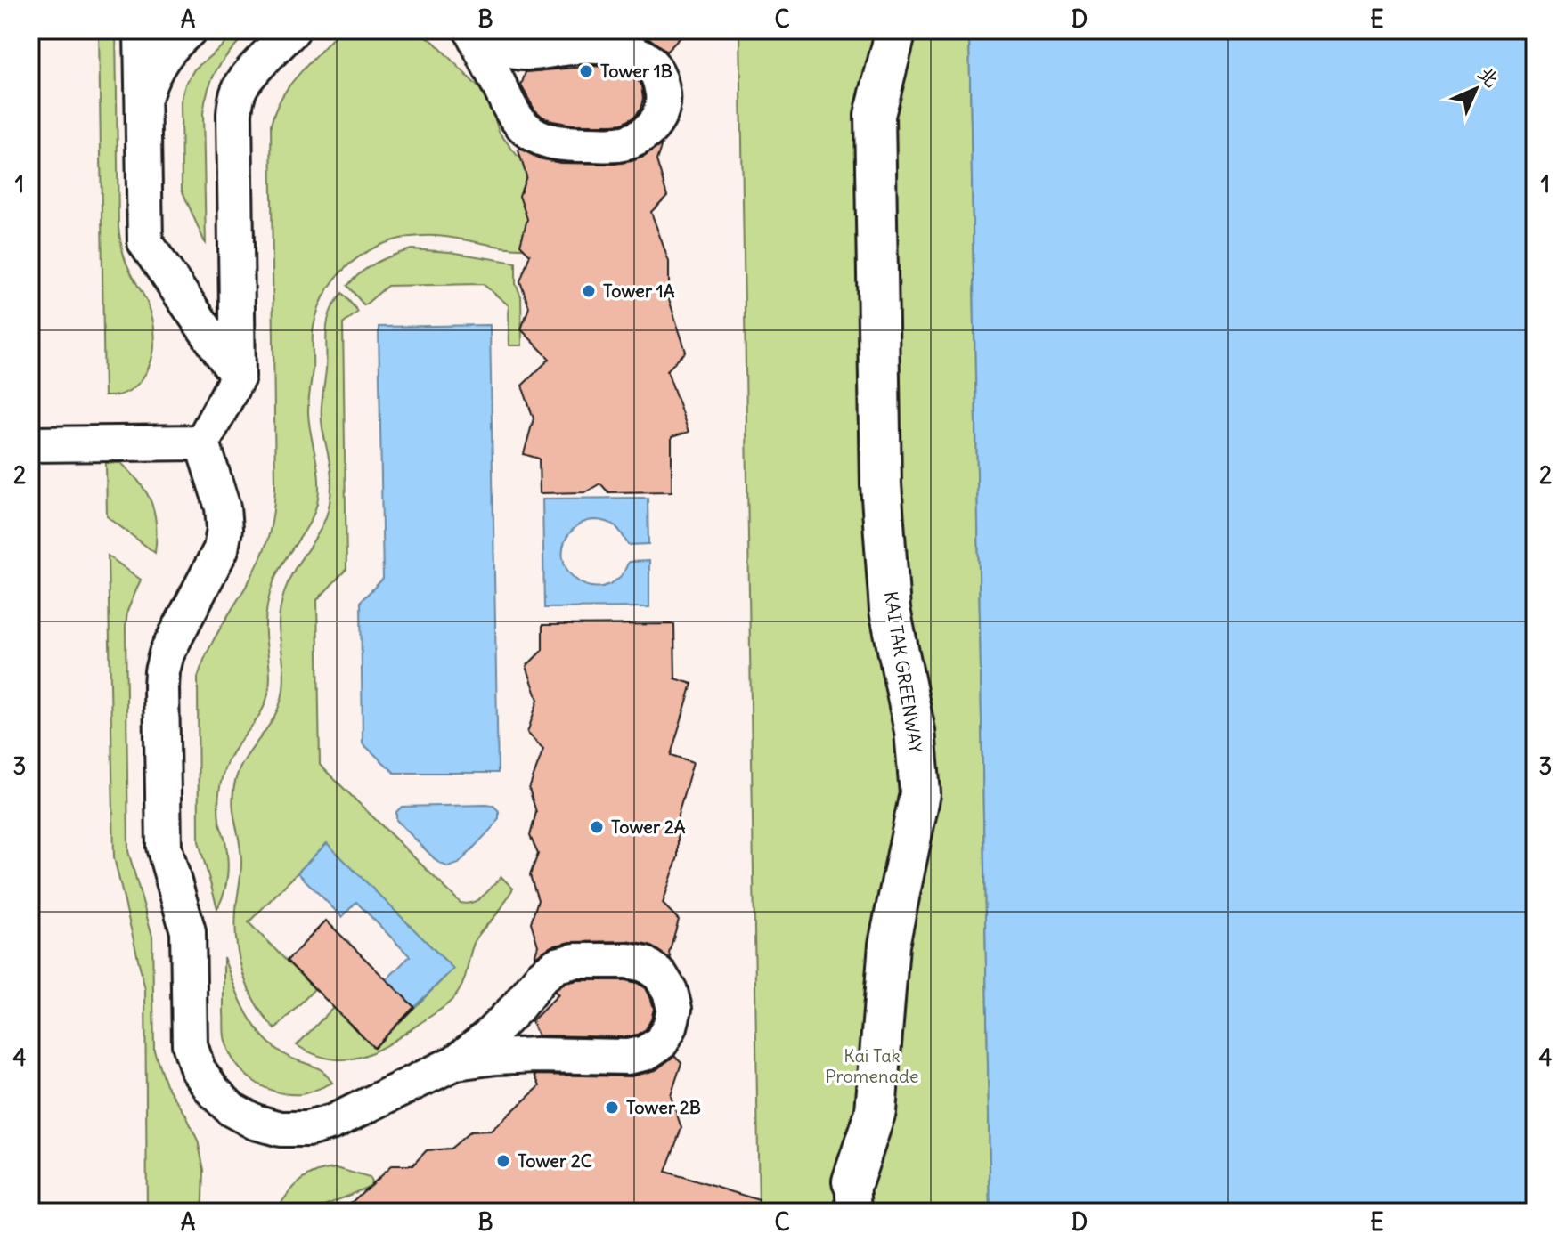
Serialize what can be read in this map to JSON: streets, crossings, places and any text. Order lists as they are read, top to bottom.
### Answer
{
  "streets": {
    "street": ["KAI TAK GREENWAY"]
  },
  "parks": ["Kai Tak Promenade"],
  "places": [
    "Tower 1B",
    "Tower 1A",
    "Tower 2A",
    "Tower 2B",
    "Tower 2C"
  ],
  "north": "top right",
  "grid": {
    "columns": [
      "A",
      "B",
      "C",
      "D",
      "E"
    ],
    "rows": [
      "1",
      "2",
      "3",
      "4"
    ]
  }
}
